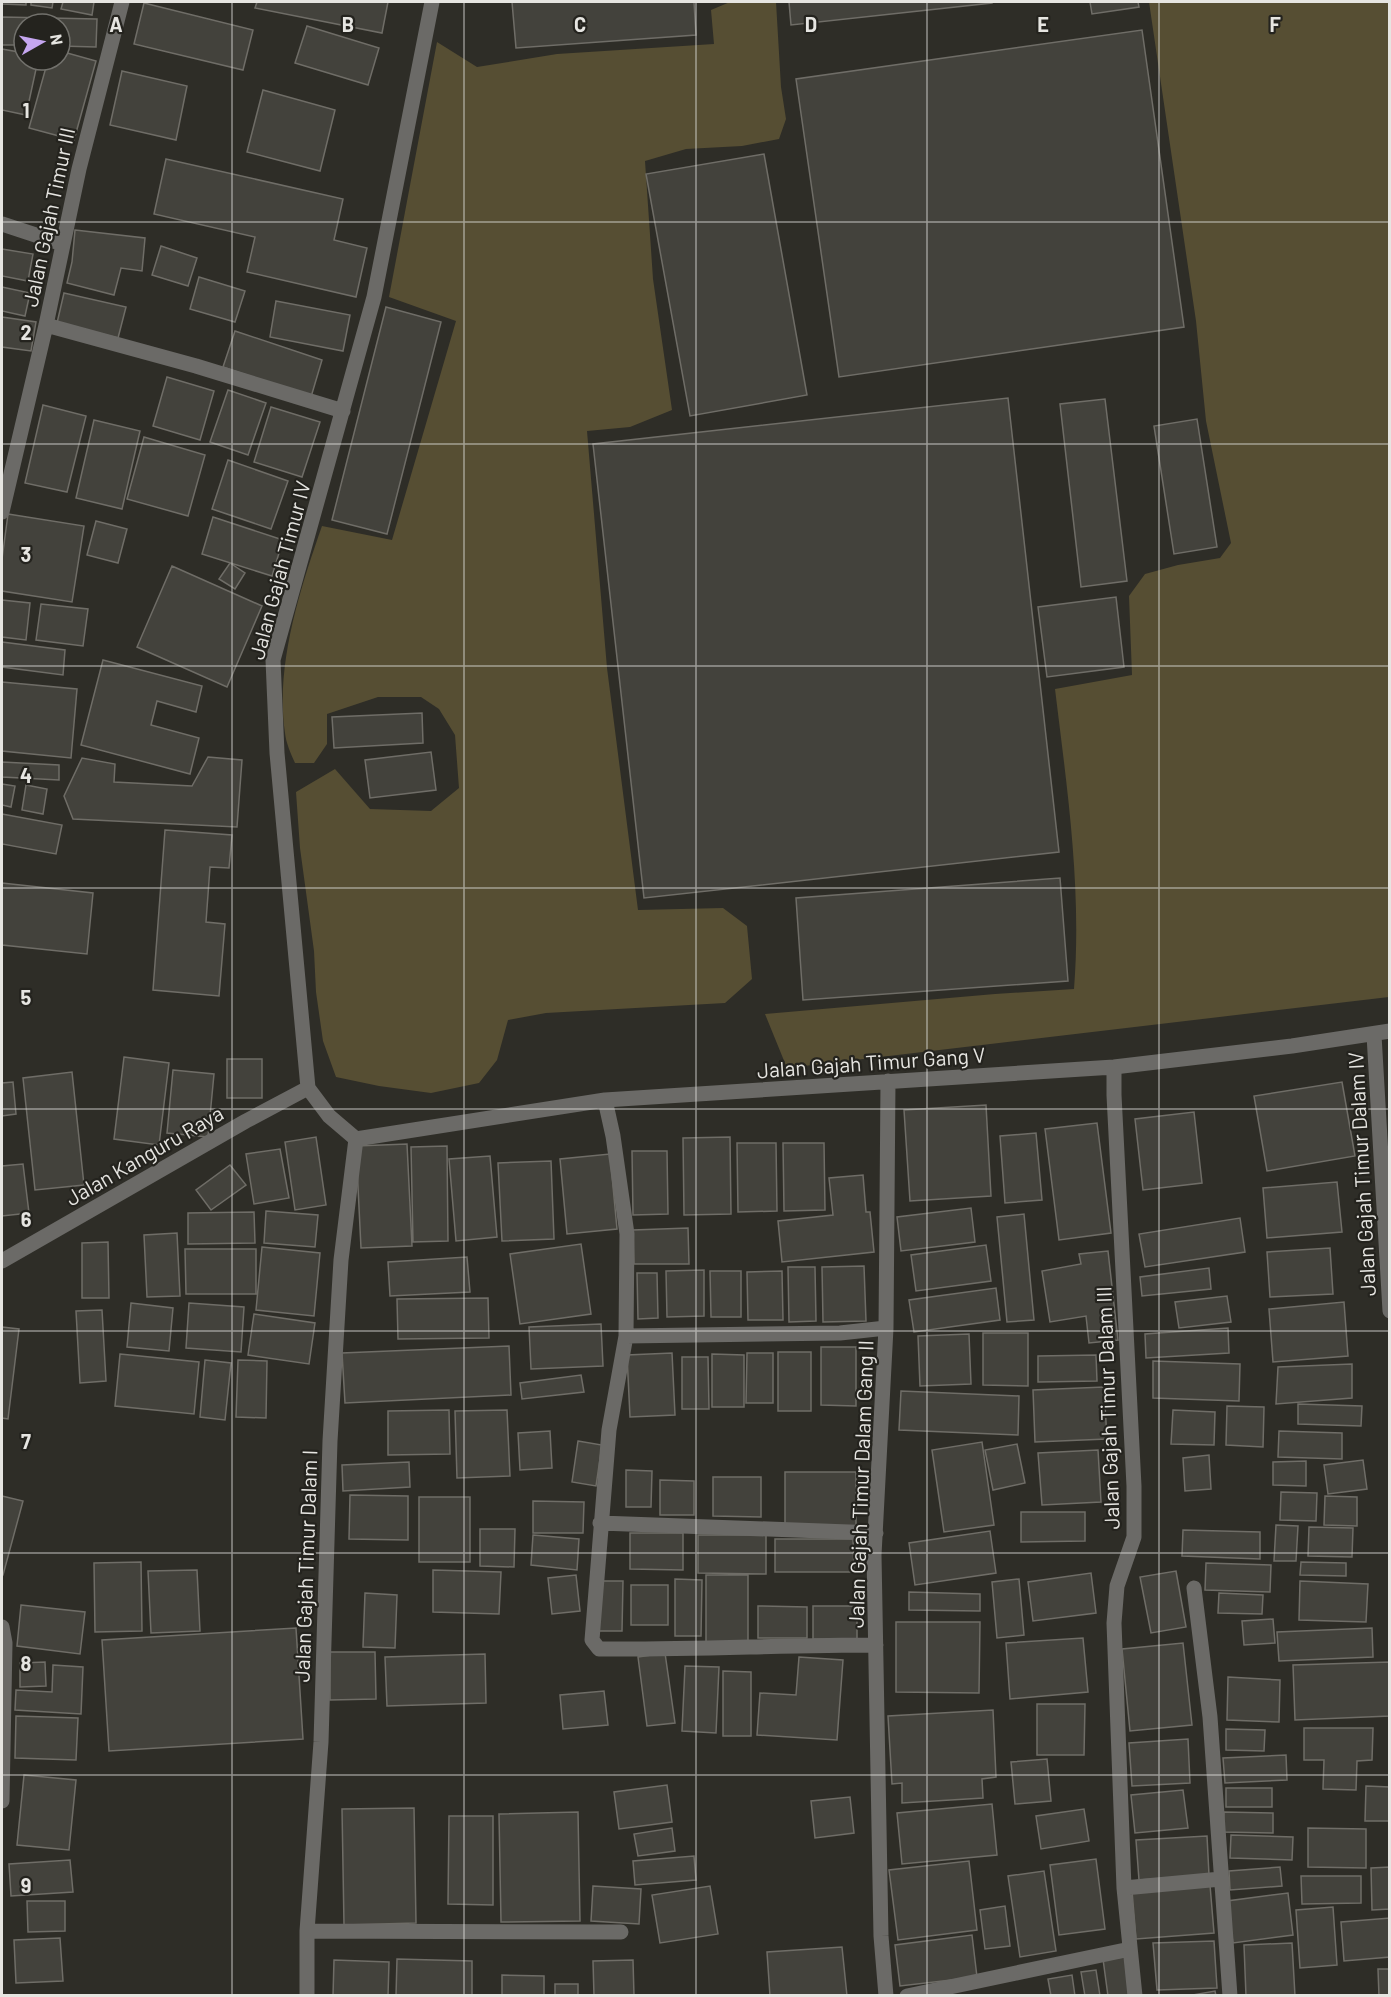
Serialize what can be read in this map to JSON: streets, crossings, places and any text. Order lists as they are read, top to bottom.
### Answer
{
  "streets": {
    "street": [
      "Jalan Gajah Timur III",
      "Jalan Gajah Timur IV",
      "Jalan Gajah Timur Gang V",
      "Jalan Kanguru Raya",
      "Jalan Gajah Timur Dalam IV",
      "Jalan Gajah Timur Dalam III",
      "Jalan Gajah Timur Dalam Gang II",
      "Jalan Gajah Timur Dalam I"
    ]
  },
  "crossings": [
    ["Jalan Gajah Timur IV", "Jalan Kanguru Raya"],
    ["Jalan Gajah Timur Gang V", "Jalan Gajah Timur Dalam IV"],
    ["Jalan Gajah Timur Gang V", "Jalan Gajah Timur Dalam III"],
    ["Jalan Gajah Timur Gang V", "Jalan Gajah Timur Dalam Gang II"],
    ["Jalan Gajah Timur Gang V", "Jalan Gajah Timur Dalam I"]
  ],
  "north": "right",
  "grid": {
    "columns": [
      "A",
      "B",
      "C",
      "D",
      "E",
      "F"
    ],
    "rows": [
      "1",
      "2",
      "3",
      "4",
      "5",
      "6",
      "7",
      "8",
      "9"
    ]
  }
}
